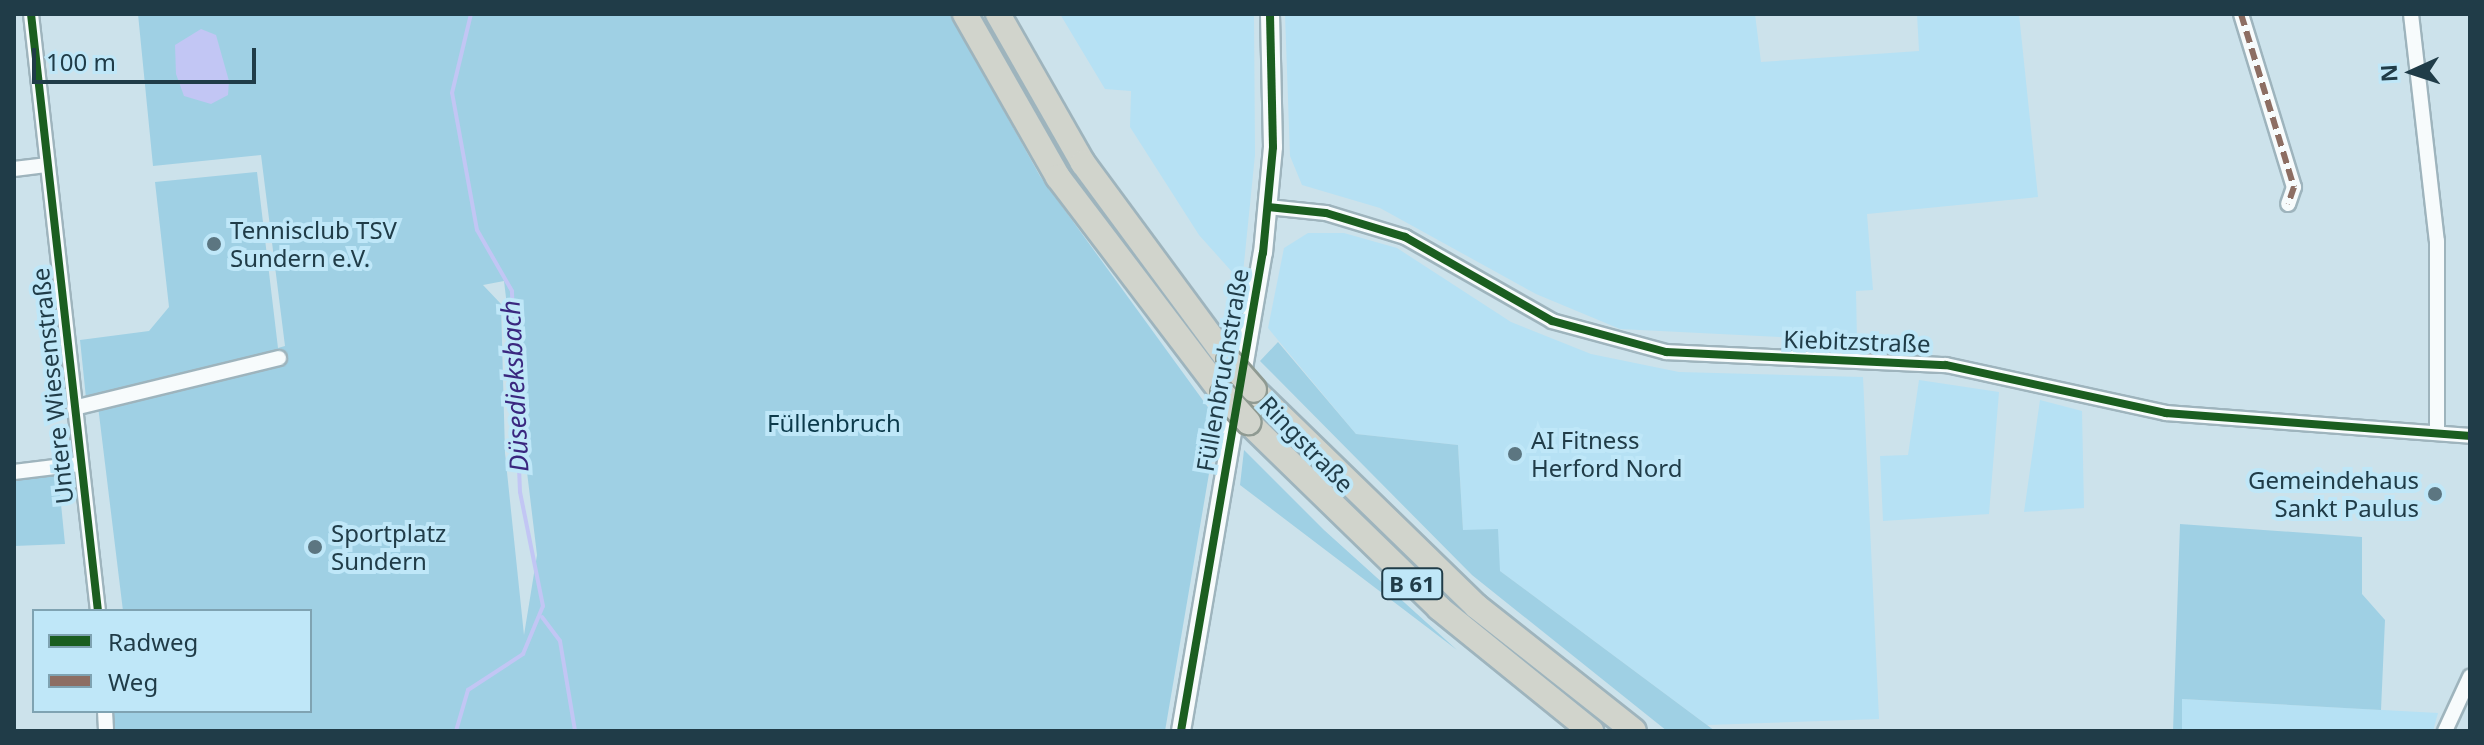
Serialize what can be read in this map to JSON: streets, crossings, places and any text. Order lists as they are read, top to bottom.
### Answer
{
  "streets": {
    "highway": ["Ringstraße", "B 61"],
    "street": ["Kiebitzstraße", "Füllenbruchstraße", "Untere Wiesenstraße"]
  },
  "crossings": [
    ["Kiebitzstraße", "Füllenbruchstraße"]
  ],
  "water": ["Düsedieksbach"],
  "parks": ["Füllenbruch"],
  "places": [
    "Tennisclub TSV Sundern e.V.",
    "AI Fitness Herford Nord",
    "Gemeindehaus Sankt Paulus",
    "Sportplatz Sundern"
  ],
  "legend": ["Radweg", "Weg"],
  "scale_bar": "100 m",
  "north": "left"
}
